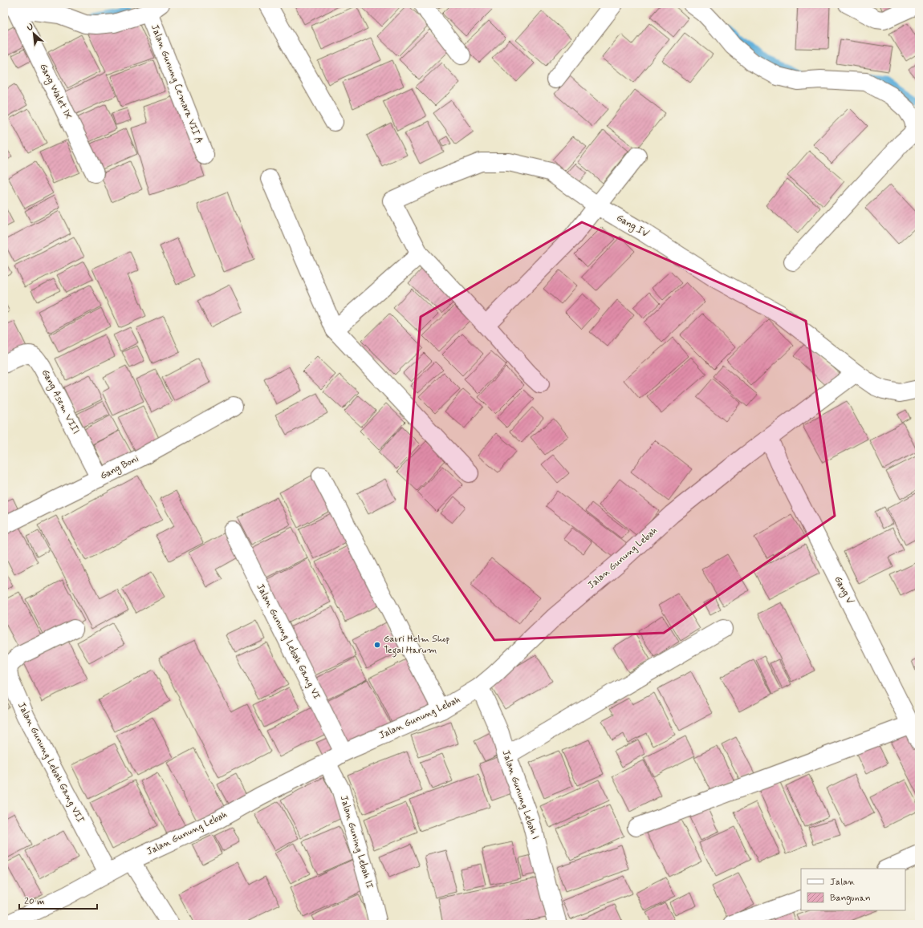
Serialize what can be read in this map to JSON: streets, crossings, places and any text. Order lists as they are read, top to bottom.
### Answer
{
  "streets": {
    "street": [
      "Jalan Gunung Cemara VII A",
      "Gang Walet IX",
      "Gang IV",
      "Gang Asem VIII",
      "Gang Boni",
      "Jalan Gunung Lebah",
      "Gang V",
      "Jalan Gunung Lebah Gang VI",
      "Jalan Gunung Lebah Gang VII",
      "Jalan Gunung Lebah I",
      "Jalan Guning Lebah II"
    ]
  },
  "crossings": [
    ["Gang IV", "Jalan Gunung Lebah"],
    ["Gang Asem VIII", "Gang Boni"],
    ["Jalan Gunung Lebah", "Gang V"],
    ["Jalan Gunung Lebah", "Jalan Gunung Lebah Gang VI"],
    ["Jalan Gunung Lebah", "Jalan Gunung Lebah Gang VII"],
    ["Jalan Gunung Lebah", "Jalan Gunung Lebah I"],
    ["Jalan Gunung Lebah", "Jalan Guning Lebah II"]
  ],
  "places": ["Gauri Helm Shop Tegal Harum"],
  "legend": ["Jalan", "Bangunan"],
  "scale_bar": "20 m",
  "north": "top left"
}
